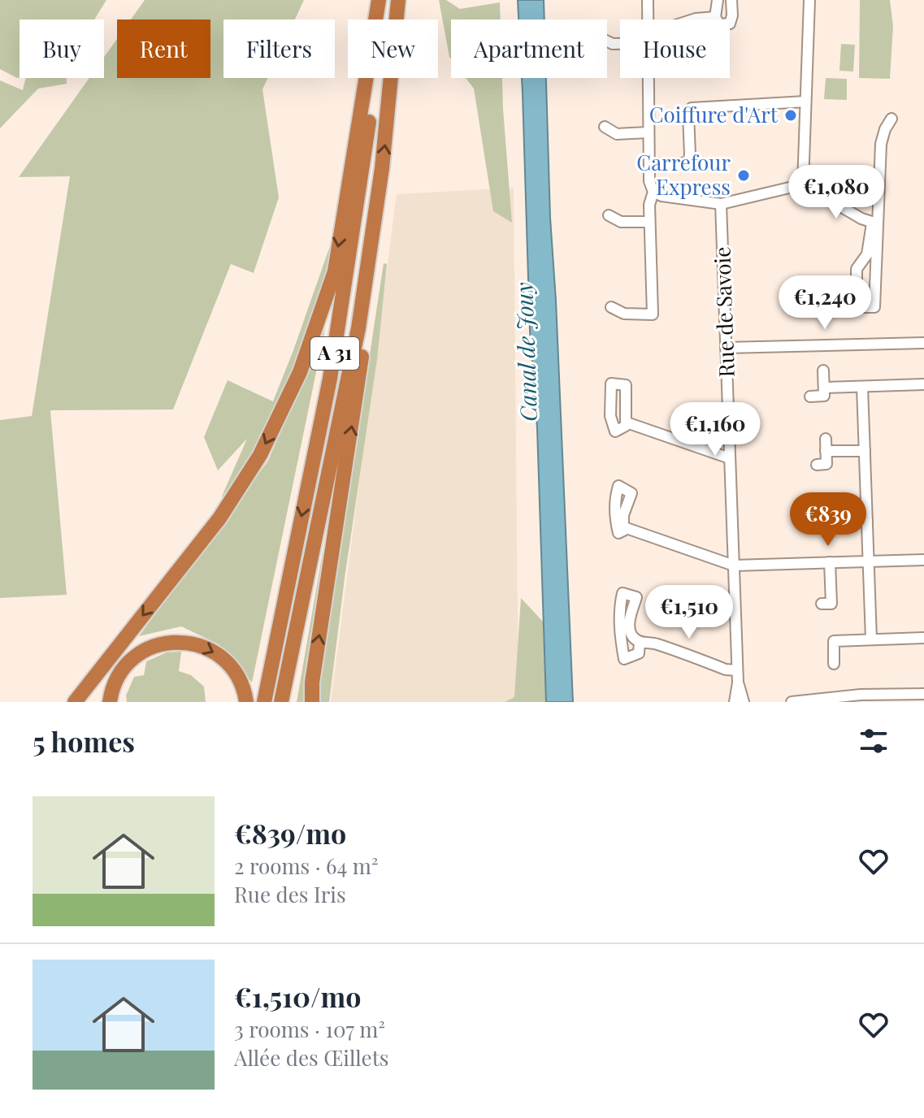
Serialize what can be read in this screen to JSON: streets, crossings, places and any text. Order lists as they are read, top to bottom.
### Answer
{
  "streets": {
    "highway": ["A 31"],
    "street": ["Rue de Savoie"]
  },
  "water": ["Canal de Jouy"],
  "places": ["Coiffure d'Art", "Carrefour Express"],
  "page": {
    "chip": [
      "Buy",
      "Rent",
      "Filters",
      "New",
      "Apartment",
      "House"
    ],
    "price": [
      "€1,080",
      "€1,240",
      "€1,160",
      "€839",
      "€1,510"
    ],
    "heading": "5 homes",
    "list": [
      {
        "name": "€839/mo",
        "note": "2 rooms · 64 m² · Rue des Iris"
      },
      {
        "name": "€1,510/mo",
        "note": "3 rooms · 107 m² · Allée des Œillets"
      }
    ]
  }
}
